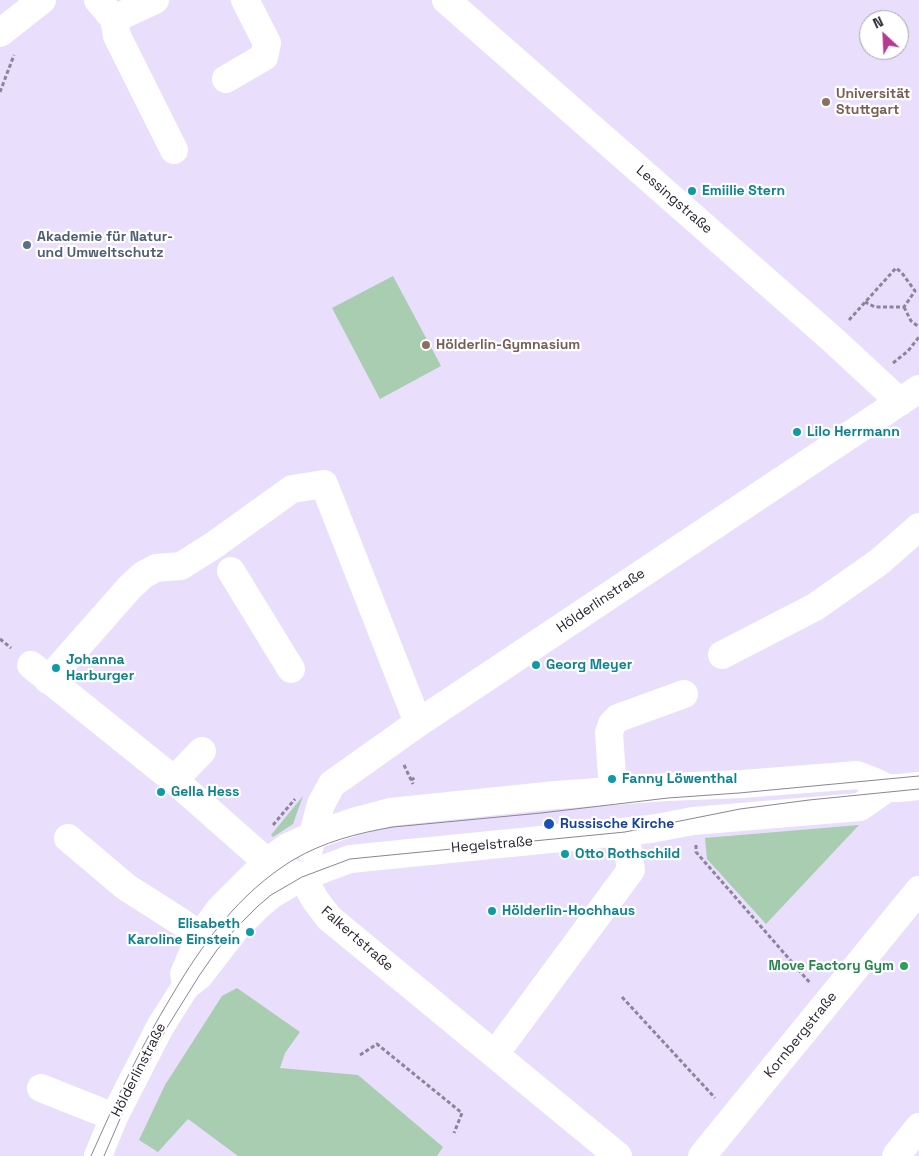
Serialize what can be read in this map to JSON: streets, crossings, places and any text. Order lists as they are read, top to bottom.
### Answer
{
  "streets": {
    "street": [
      "Lessingstraße",
      "Hölderlinstraße",
      "Hegelstraße",
      "Falkertstraße",
      "Kornbergstraße"
    ]
  },
  "crossings": [
    ["Lessingstraße", "Hölderlinstraße"],
    ["Hölderlinstraße", "Hegelstraße"],
    ["Hölderlinstraße", "Falkertstraße"],
    ["Hegelstraße", "Falkertstraße"]
  ],
  "places": [
    "Universität Stuttgart",
    "Emiilie Stern",
    "Akademie für Natur- und Umweltschutz",
    "Hölderlin-Gymnasium",
    "Lilo Herrmann",
    "Georg Meyer",
    "Johanna Harburger",
    "Fanny Löwenthal",
    "Gella Hess",
    "Russische Kirche",
    "Otto Rothschild",
    "Hölderlin-Hochhaus",
    "Elisabeth Karoline Einstein",
    "Move Factory Gym"
  ],
  "north": "top left"
}
